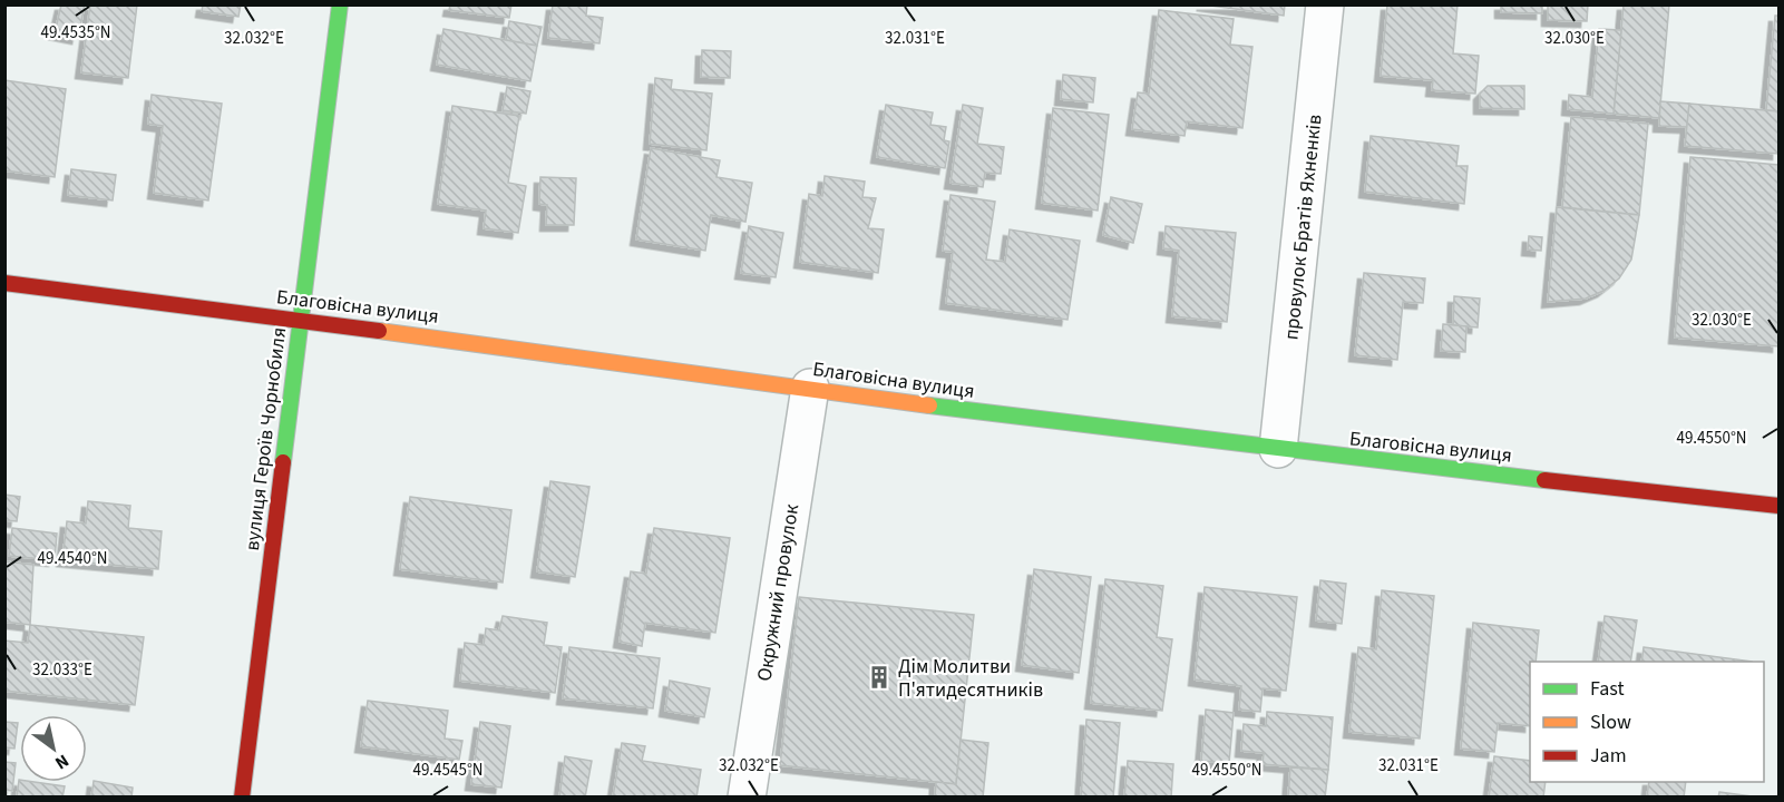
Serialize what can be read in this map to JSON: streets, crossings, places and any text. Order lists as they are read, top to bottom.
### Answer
{
  "streets": {
    "main road": ["Благовісна вулиця", "вулиця Героїв Чорнобиля"],
    "street": ["провулок Братів Яхненків", "Окружний провулок"]
  },
  "crossings": [
    ["провулок Братів Яхненків", "Благовісна вулиця"],
    ["Благовісна вулиця", "вулиця Героїв Чорнобиля"],
    ["Благовісна вулиця", "Окружний провулок"]
  ],
  "places": {
    "building": ["Дім Молитви П'ятидесятників"]
  },
  "legend": ["Fast", "Slow", "Jam"],
  "north": "bottom right",
  "coordinates": [
    "49.4535°N",
    "32.032°E",
    "32.031°E",
    "32.030°E",
    "49.4550°N",
    "49.4540°N",
    "32.033°E",
    "49.4545°N"
  ]
}
